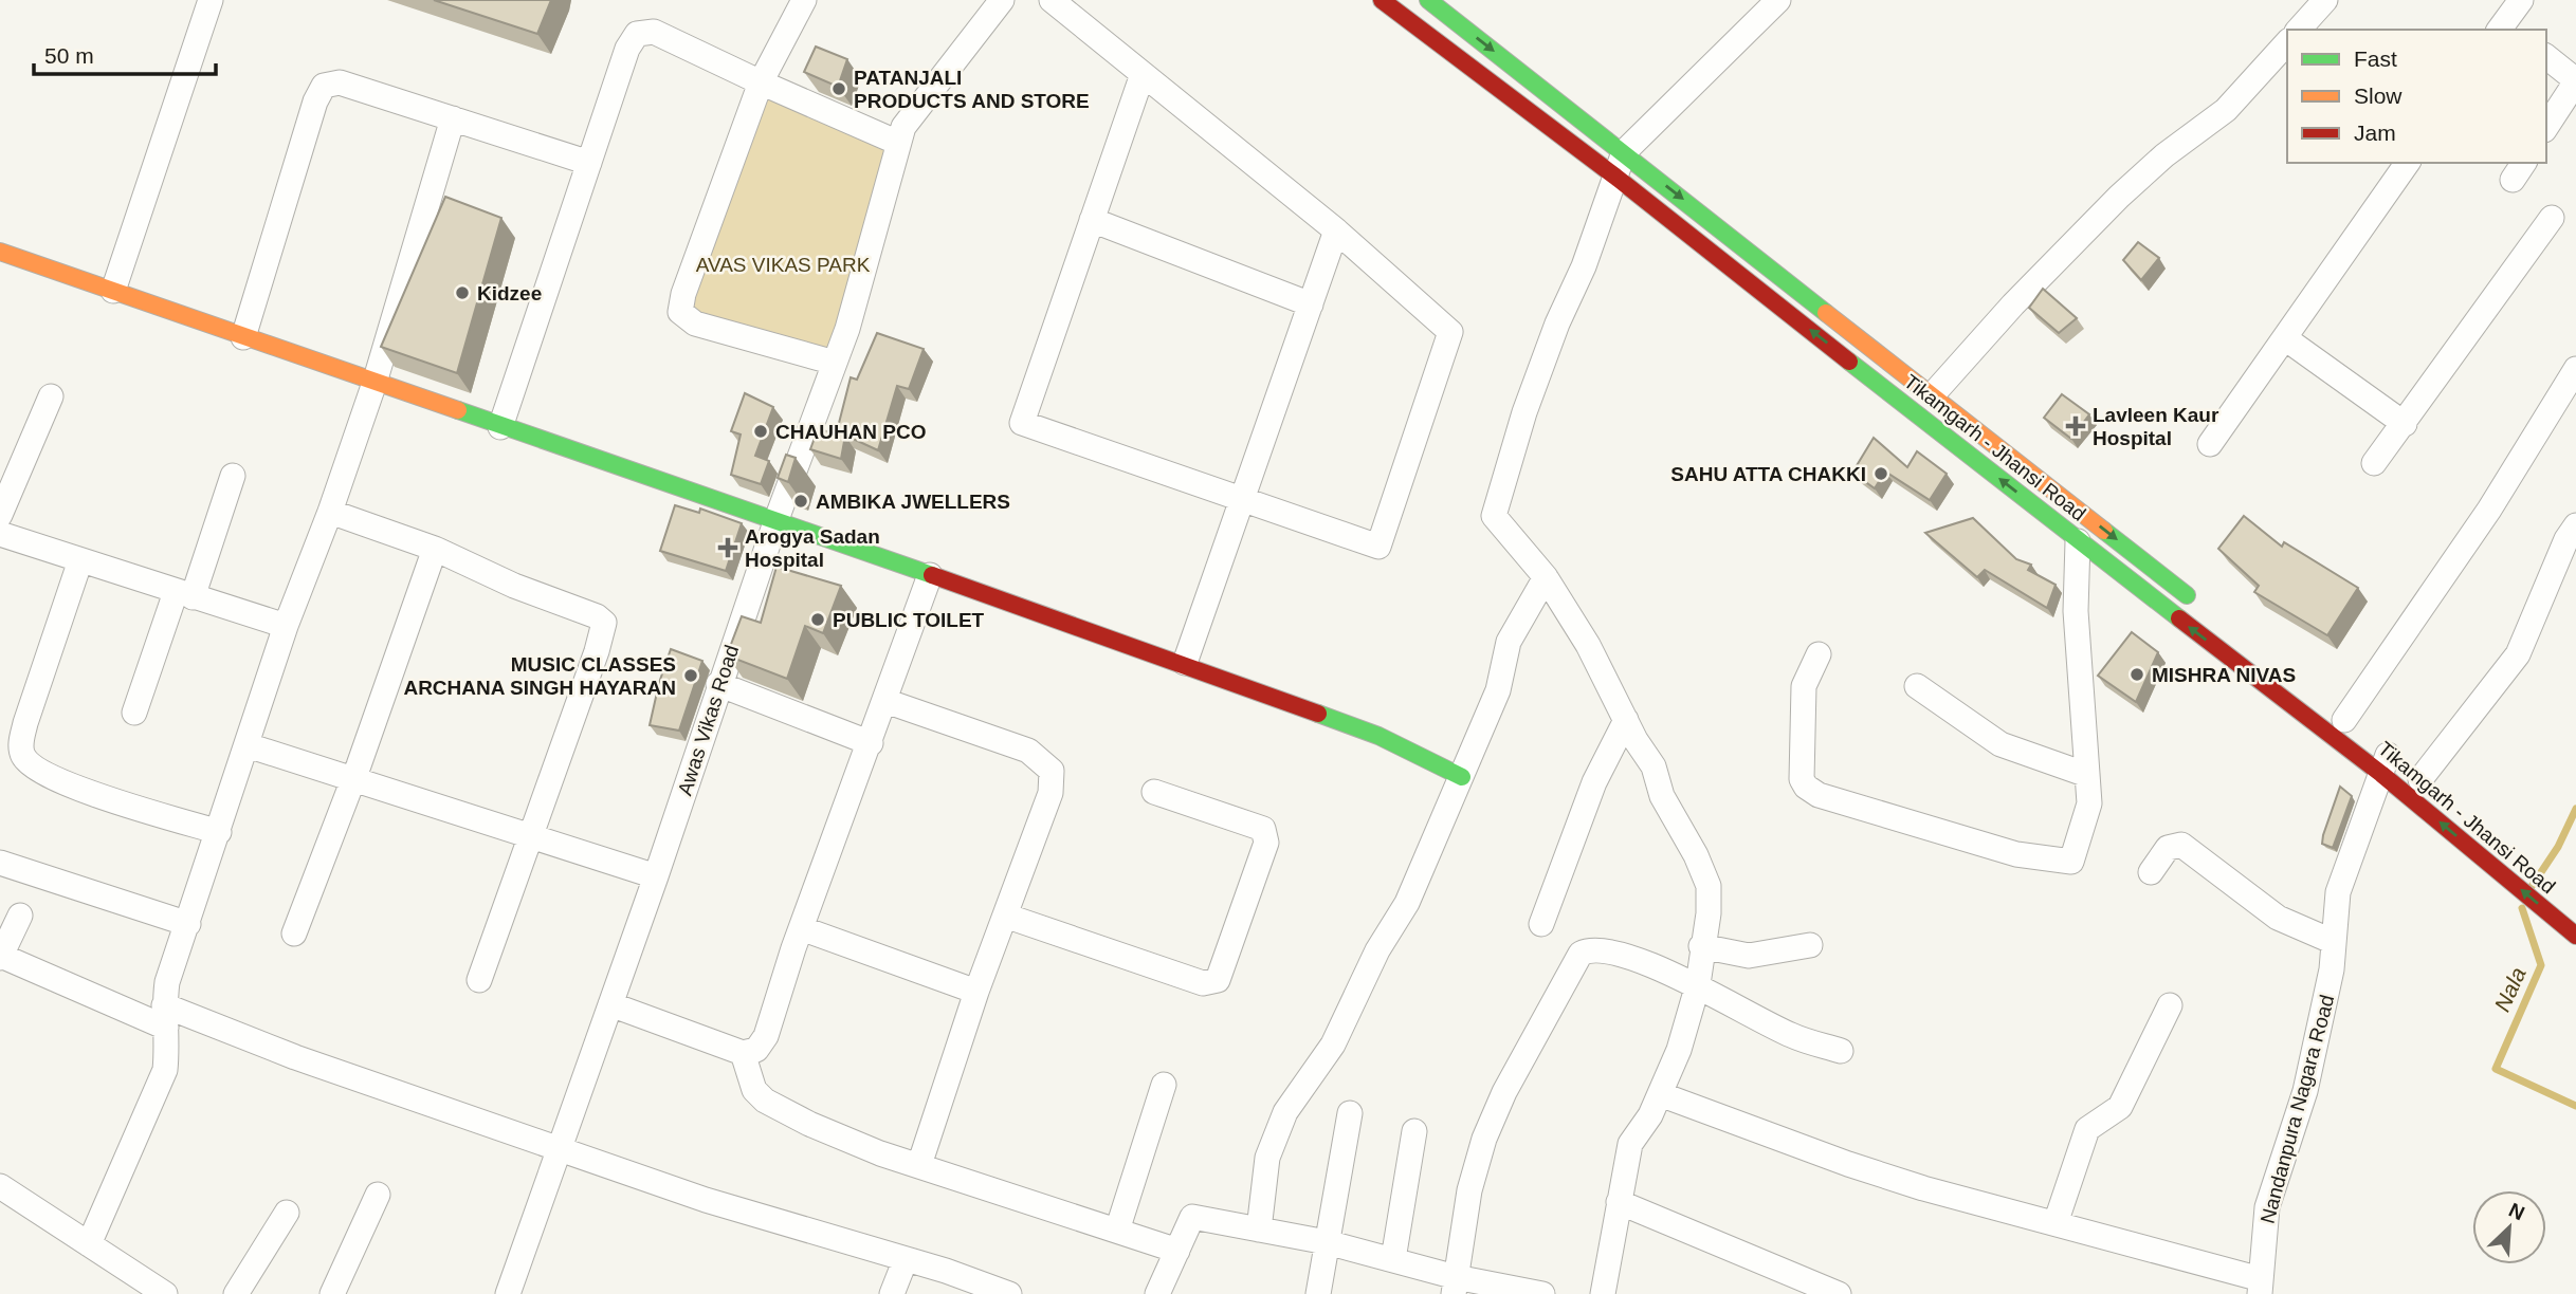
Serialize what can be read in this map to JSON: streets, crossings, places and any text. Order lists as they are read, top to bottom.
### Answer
{
  "streets": {
    "street": ["Tikamgarh - Jhansi Road", "Awas Vikas Road", "Nandanpura Nagara Road"]
  },
  "crossings": [
    ["Tikamgarh - Jhansi Road", "Nandanpura Nagara Road"]
  ],
  "water": ["Nala"],
  "parks": ["AVAS VIKAS PARK"],
  "places": {
    "other": [
      "PATANJALI PRODUCTS AND STORE",
      "Kidzee",
      "CHAUHAN PCO",
      "SAHU ATTA CHAKKI",
      "AMBIKA JWELLERS",
      "PUBLIC TOILET",
      "MISHRA NIVAS",
      "MUSIC CLASSES ARCHANA SINGH HAYARAN"
    ],
    "health": ["Lavleen Kaur Hospital", "Arogya Sadan Hospital"]
  },
  "legend": ["Fast", "Slow", "Jam"],
  "scale_bar": "50 m",
  "north": "top right"
}
